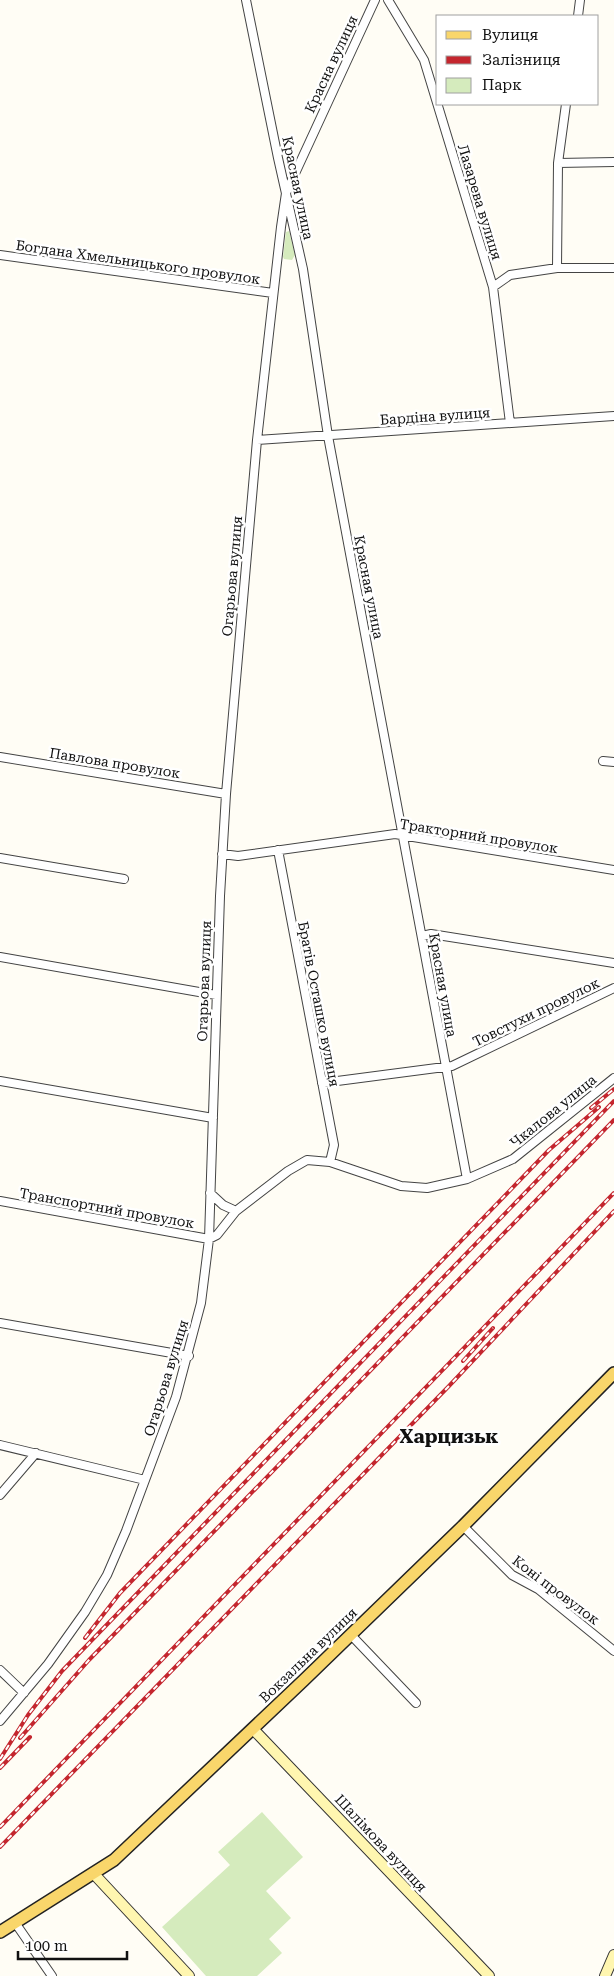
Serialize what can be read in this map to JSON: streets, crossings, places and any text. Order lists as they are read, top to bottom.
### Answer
{
  "streets": {
    "main road": ["Вокзальна вулиця", "Шалімова вулиця"],
    "street": [
      "Красна вулиця",
      "Красная улица",
      "Лазарева вулиця",
      "Богдана Хмельницького провулок",
      "Бардіна вулиця",
      "Огарьова вулиця",
      "Павлова провулок",
      "Тракторний провулок",
      "Братів Осташко вулиця",
      "Товстухи провулок",
      "Чкалова улица",
      "Транспортний провулок",
      "Коні провулок"
    ]
  },
  "crossings": [
    ["Красна вулиця", "Красная улица"],
    ["Красна вулиця", "Огарьова вулиця"],
    ["Красная улица", "Бардіна вулиця"],
    ["Красная улица", "Огарьова вулиця"],
    ["Красная улица", "Тракторний провулок"],
    ["Красная улица", "Товстухи провулок"],
    ["Красная улица", "Чкалова улица"],
    ["Лазарева вулиця", "Бардіна вулиця"],
    ["Богдана Хмельницького провулок", "Огарьова вулиця"],
    ["Бардіна вулиця", "Огарьова вулиця"],
    ["Огарьова вулиця", "Павлова провулок"],
    ["Огарьова вулиця", "Тракторний провулок"],
    ["Огарьова вулиця", "Чкалова улица"],
    ["Огарьова вулиця", "Транспортний провулок"],
    ["Тракторний провулок", "Братів Осташко вулиця"],
    ["Братів Осташко вулиця", "Товстухи провулок"],
    ["Братів Осташко вулиця", "Чкалова улица"],
    ["Чкалова улица", "Транспортний провулок"],
    ["Коні провулок", "Вокзальна вулиця"],
    ["Вокзальна вулиця", "Шалімова вулиця"]
  ],
  "districts": ["Харцизьк"],
  "legend": ["Вулиця", "Залізниця", "Парк"],
  "scale_bar": "100 m"
}
